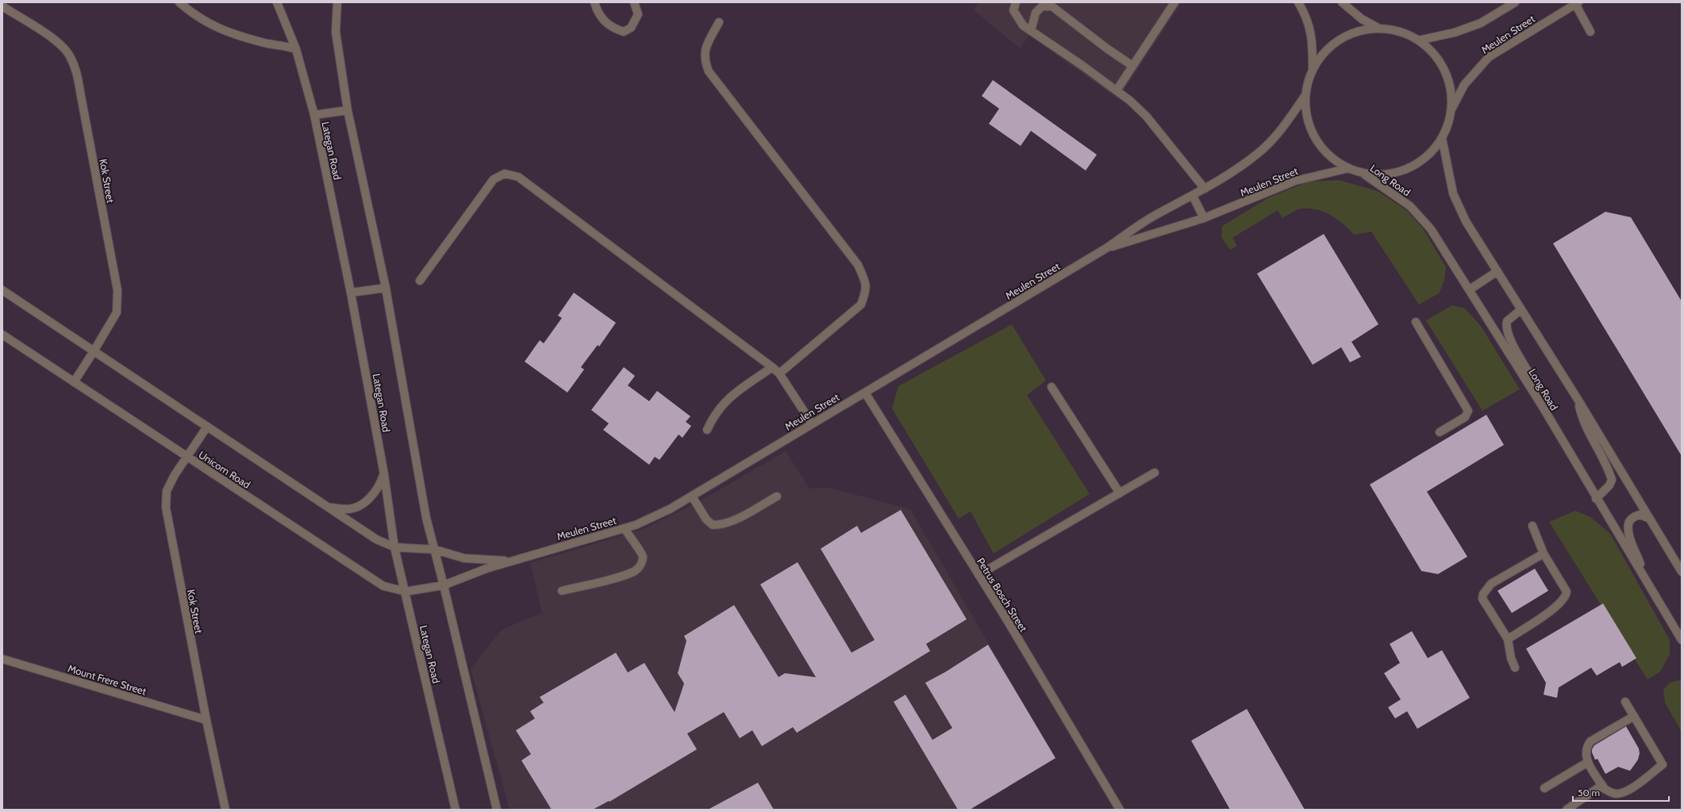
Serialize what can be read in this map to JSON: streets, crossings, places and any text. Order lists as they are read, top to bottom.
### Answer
{
  "streets": {
    "street": [
      "Meulen Street",
      "Lategan Road",
      "Long Road",
      "Kok Street",
      "Unicorn Road",
      "Petrus Bosch Street",
      "Mount Frere Street"
    ]
  },
  "crossings": [
    ["Meulen Street", "Unicorn Road"],
    ["Meulen Street", "Petrus Bosch Street"],
    ["Lategan Road", "Unicorn Road"],
    ["Kok Street", "Unicorn Road"],
    ["Kok Street", "Mount Frere Street"]
  ],
  "scale_bar": "50 m"
}
